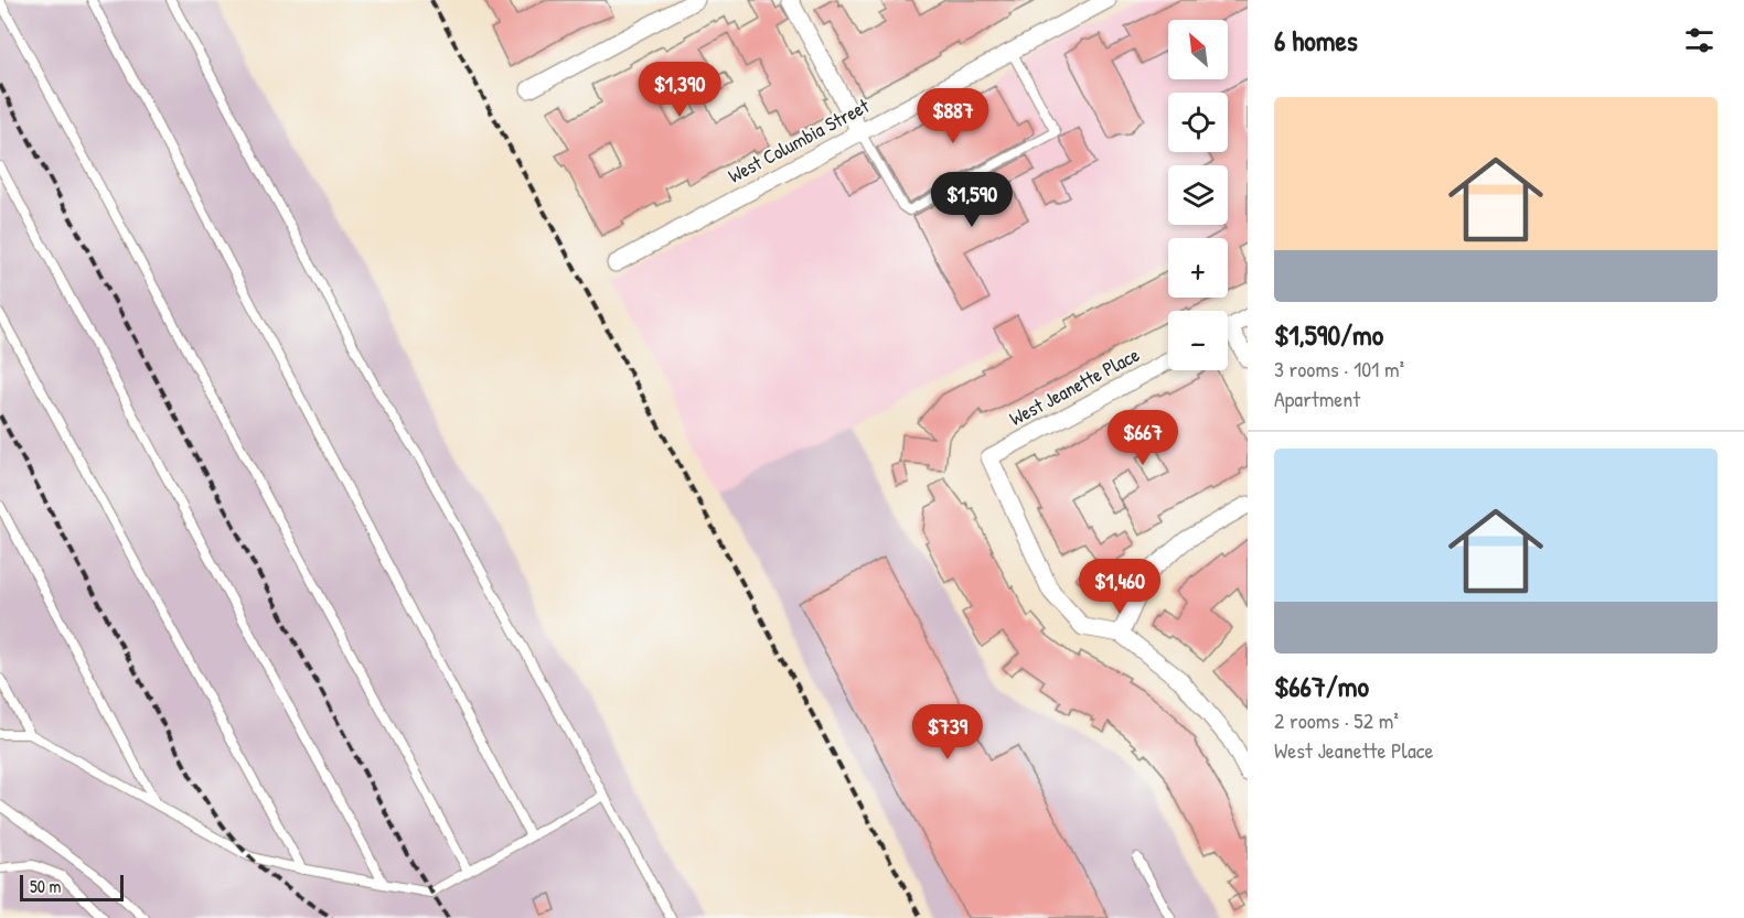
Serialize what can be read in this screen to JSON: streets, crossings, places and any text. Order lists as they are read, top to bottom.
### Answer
{
  "streets": {
    "street": ["West Columbia Street", "West Jeanette Place"]
  },
  "scale_bar": "50 m",
  "north": "top left",
  "page": {
    "heading": "6 homes",
    "map_buttons": ["+", "−"],
    "price": [
      "$1,390",
      "$887",
      "$1,590",
      "$667",
      "$1,460",
      "$739"
    ],
    "list": [
      {
        "name": "$1,590/mo",
        "note": "3 rooms · 101 m² · Apartment"
      },
      {
        "name": "$667/mo",
        "note": "2 rooms · 52 m² · West Jeanette Place"
      }
    ],
    "scale": "50 m"
  }
}
